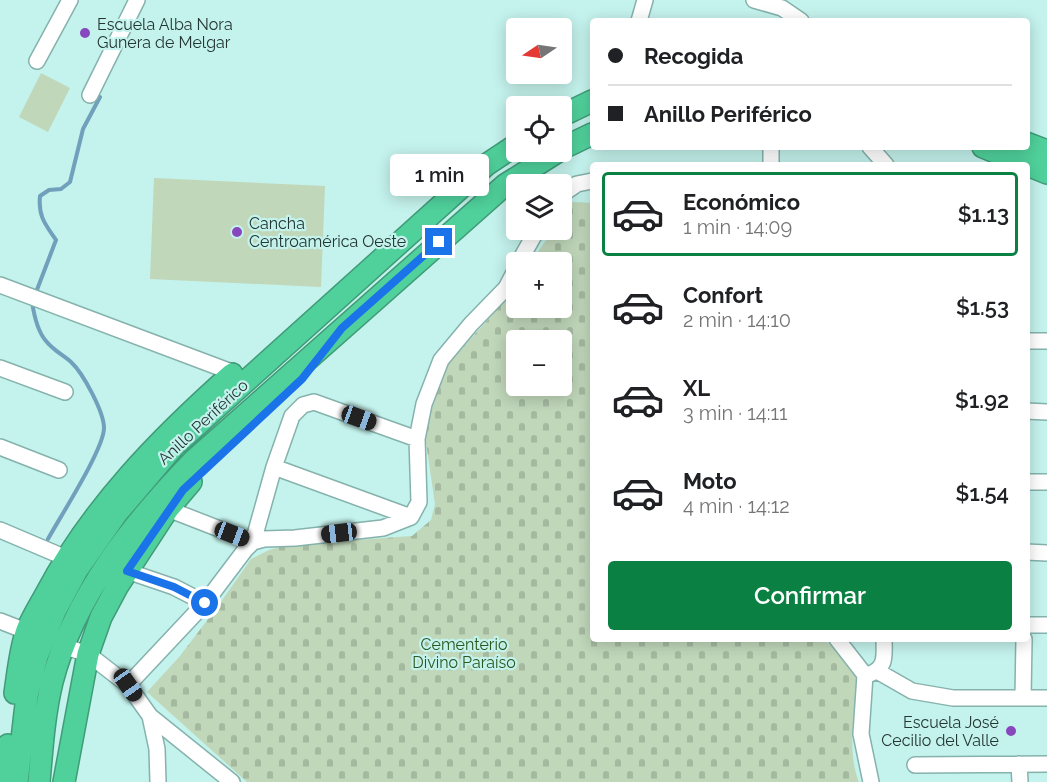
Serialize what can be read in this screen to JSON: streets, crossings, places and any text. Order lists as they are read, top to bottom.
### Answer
{
  "streets": {
    "highway": ["Anillo Periférico"]
  },
  "parks": ["Cementerio Divino Paraíso"],
  "places": ["Escuela Alba Nora Gunera de Melgar", "Cancha Centroamérica Oeste", "Escuela José Cecilio del Valle"],
  "north": "left",
  "page": {
    "map_buttons": ["+", "−"],
    "banner": ["Recogida", "Anillo Periférico"],
    "bubble": "1 min",
    "list": [
      {
        "name": "Económico",
        "note": "1 min · 14:09",
        "value": "$1.13"
      },
      {
        "name": "Confort",
        "note": "2 min · 14:10",
        "value": "$1.53"
      },
      {
        "name": "XL",
        "note": "3 min · 14:11",
        "value": "$1.92"
      },
      {
        "name": "Moto",
        "note": "4 min · 14:12",
        "value": "$1.54"
      }
    ],
    "buttons": "Confirmar"
  }
}
